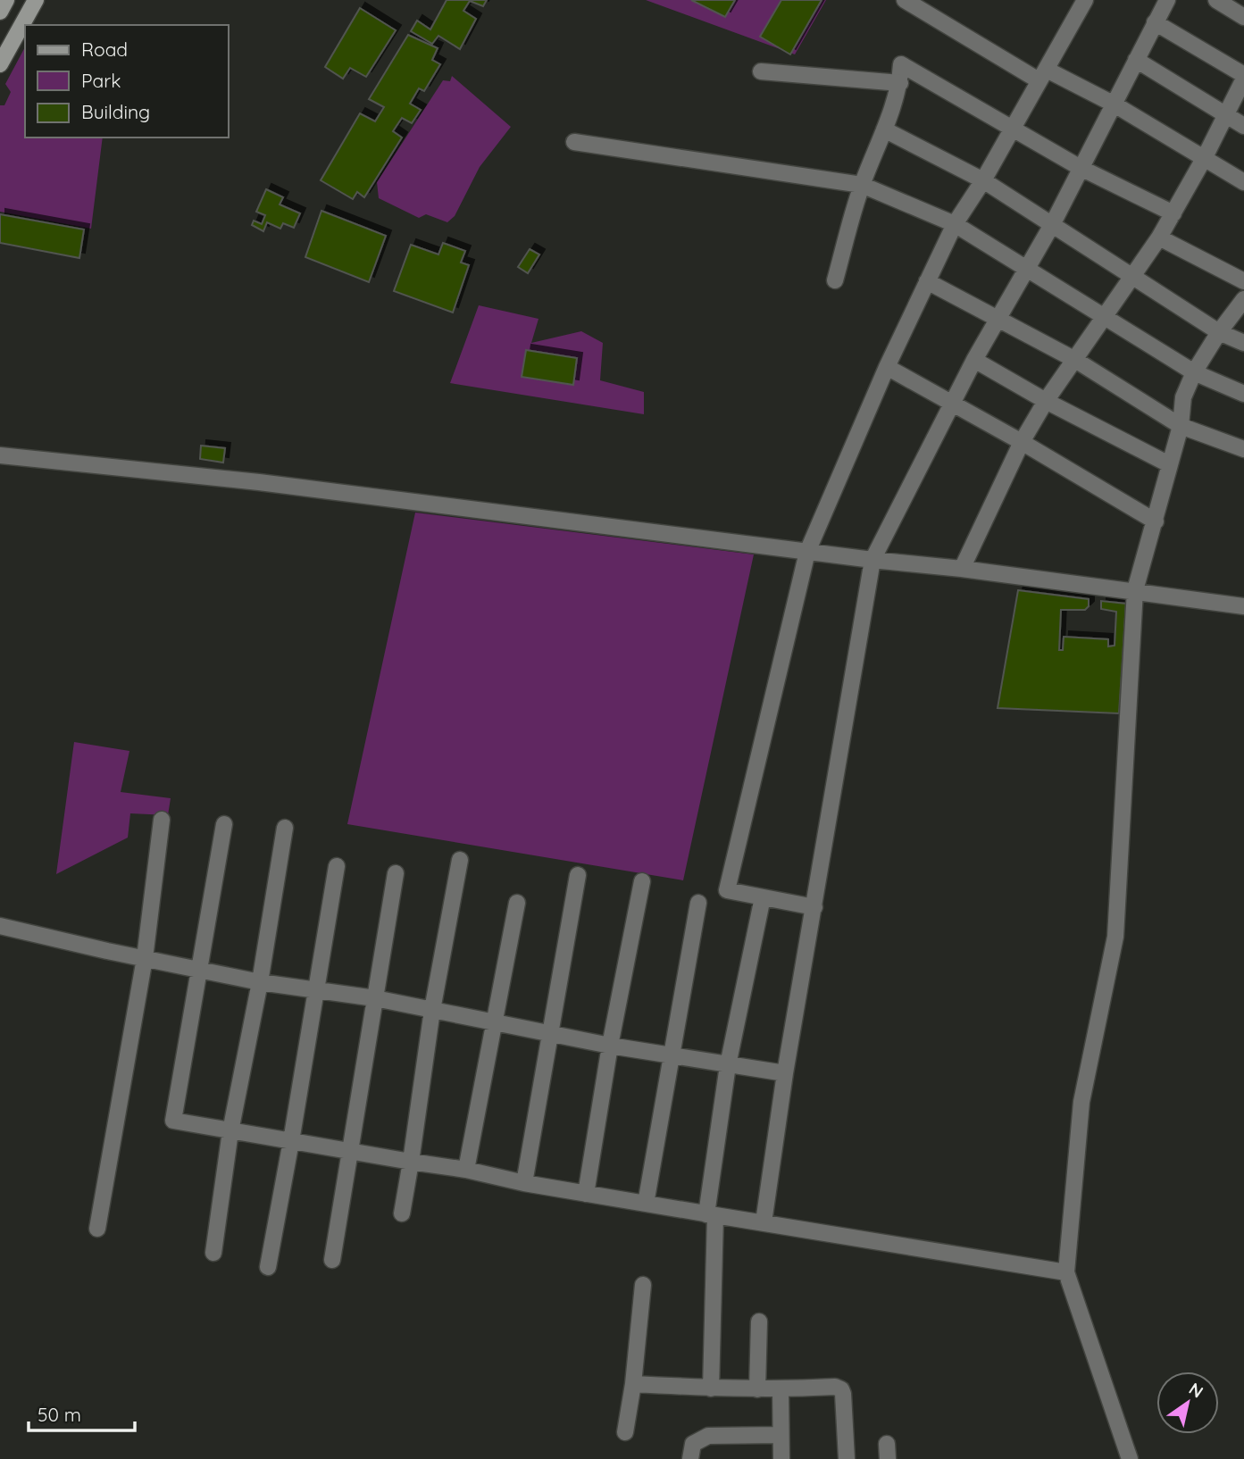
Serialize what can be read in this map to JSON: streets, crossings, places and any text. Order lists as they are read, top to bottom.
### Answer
{
  "legend": ["Road", "Park", "Building"],
  "scale_bar": "50 m",
  "north": "top right"
}
